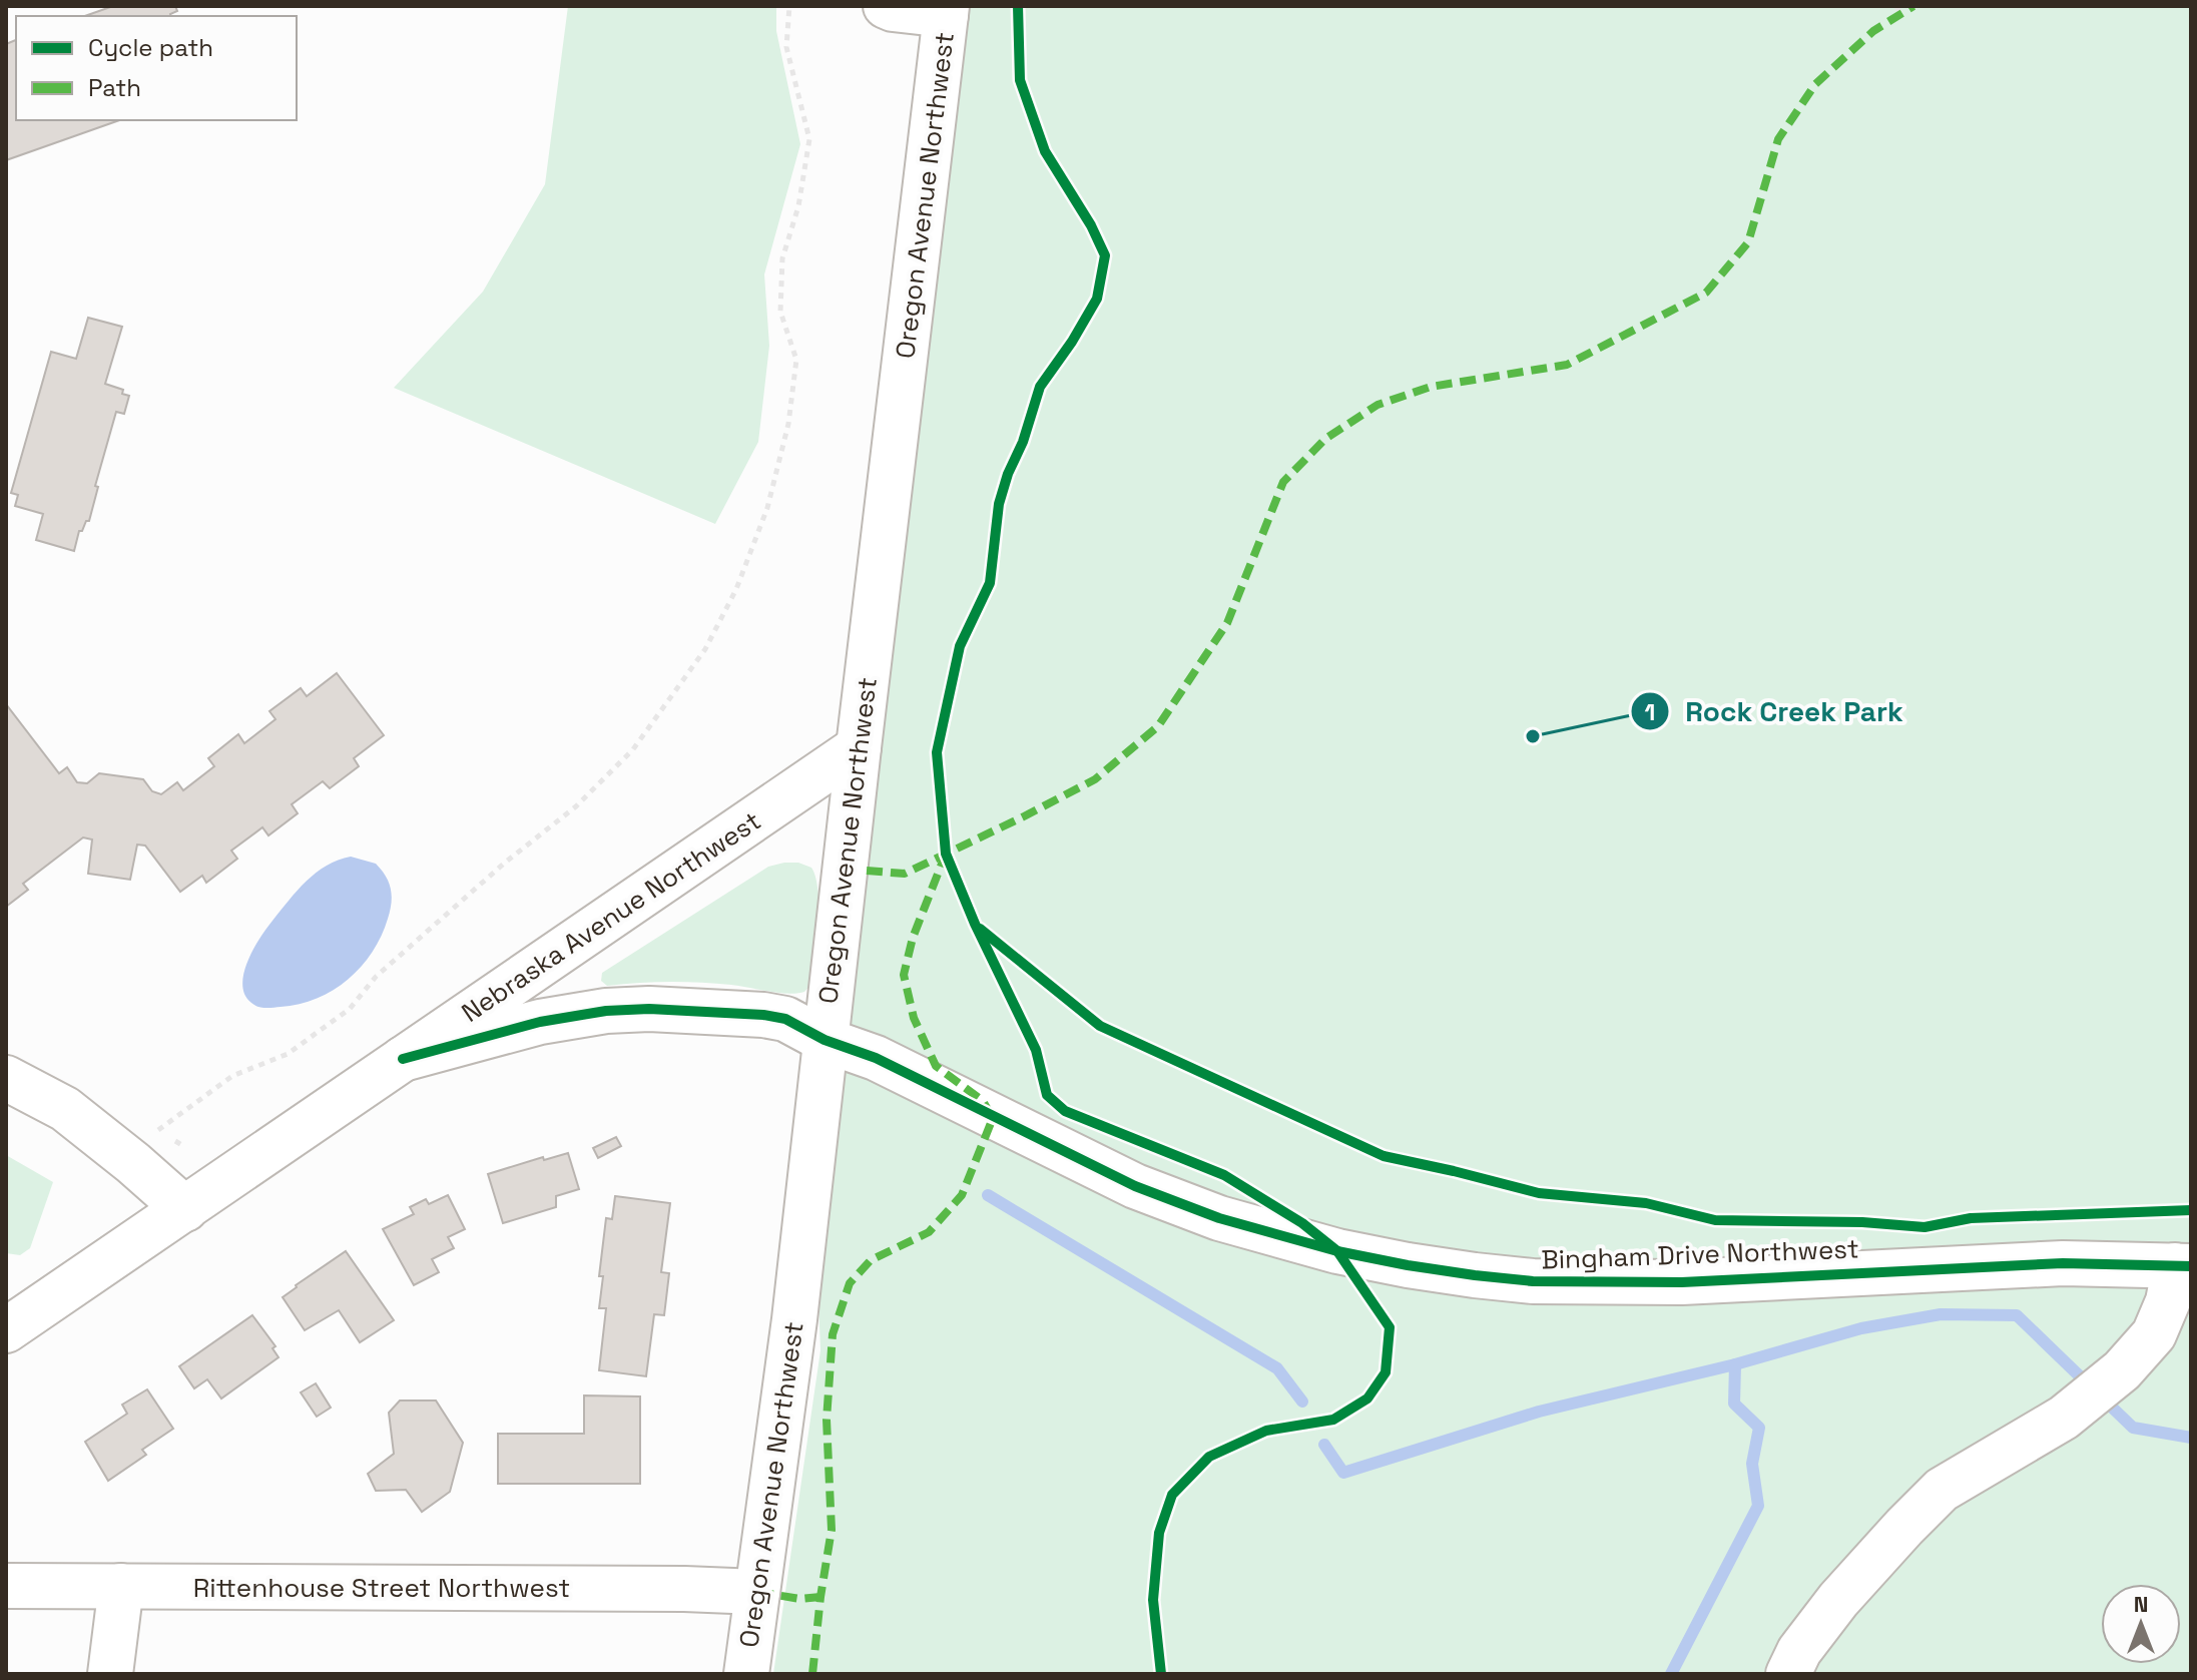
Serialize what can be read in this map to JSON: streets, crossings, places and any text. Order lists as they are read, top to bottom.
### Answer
{
  "streets": {
    "street": [
      "Oregon Avenue Northwest",
      "Nebraska Avenue Northwest",
      "Bingham Drive Northwest",
      "Rittenhouse Street Northwest"
    ]
  },
  "crossings": [
    ["Oregon Avenue Northwest", "Nebraska Avenue Northwest"],
    ["Oregon Avenue Northwest", "Bingham Drive Northwest"],
    ["Oregon Avenue Northwest", "Rittenhouse Street Northwest"],
    ["Nebraska Avenue Northwest", "Bingham Drive Northwest"]
  ],
  "places": ["Rock Creek Park"],
  "legend": ["Cycle path", "Path"],
  "north": "top"
}
